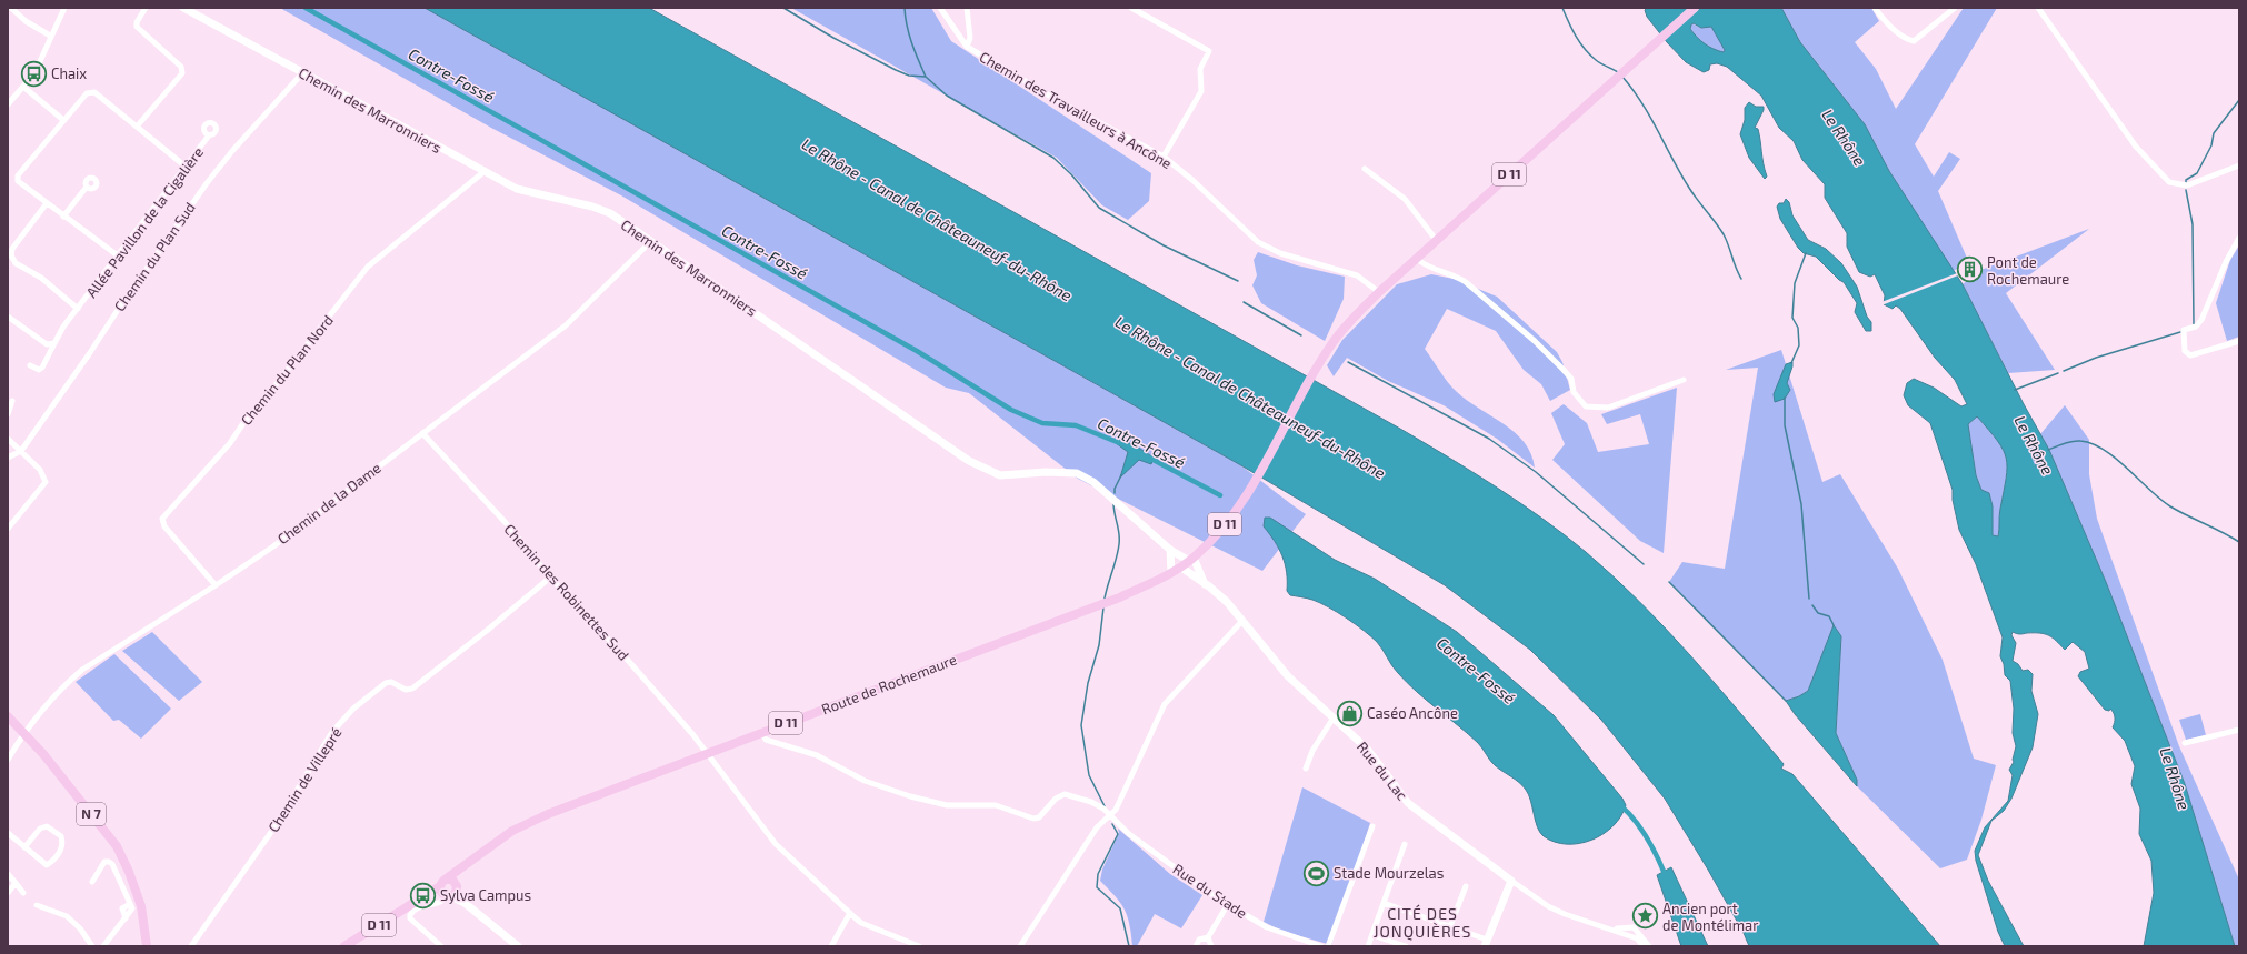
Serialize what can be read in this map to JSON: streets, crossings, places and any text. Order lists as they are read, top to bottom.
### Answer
{
  "streets": {
    "main road": ["D 11", "Route de Rochemaure", "N 7"],
    "street": [
      "Chemin des Marronniers",
      "Chemin des Travailleurs à Ancône",
      "Allée Pavillon de la Cigalière",
      "Chemin du Plan Sud",
      "Chemin du Plan Nord",
      "Chemin de la Dame",
      "Chemin des Robinettes Sud",
      "Rue du Lac",
      "Chemin de Villepré",
      "Rue du Stade"
    ]
  },
  "crossings": [
    ["Chemin des Marronniers", "Chemin du Plan Sud"],
    ["Chemin des Marronniers", "Chemin du Plan Nord"],
    ["Chemin des Marronniers", "Chemin de la Dame"],
    ["Chemin des Marronniers", "Route de Rochemaure"],
    ["Chemin des Travailleurs à Ancône", "D 11"],
    ["Chemin des Travailleurs à Ancône", "Route de Rochemaure"],
    ["D 11", "Route de Rochemaure"],
    ["Chemin du Plan Nord", "Chemin de la Dame"],
    ["Chemin de la Dame", "Chemin des Robinettes Sud"],
    ["Chemin de la Dame", "N 7"],
    ["Chemin des Robinettes Sud", "Route de Rochemaure"],
    ["Chemin des Robinettes Sud", "Chemin de Villepré"],
    ["Route de Rochemaure", "Rue du Lac"],
    ["Route de Rochemaure", "Rue du Stade"]
  ],
  "districts": ["CITÉ DES JONQUIÈRES"],
  "water": ["Contre-Fossé", "Le Rhône", "Le Rhône - Canal de Châteauneuf-du-Rhône"],
  "places": {
    "bus stop": ["Chaix", "Sylva Campus"],
    "building": ["Pont de Rochemaure"],
    "shop": ["Caséo Ancône"],
    "sports": ["Stade Mourzelas"],
    "place": ["Ancien port de Montélimar"]
  }
}
